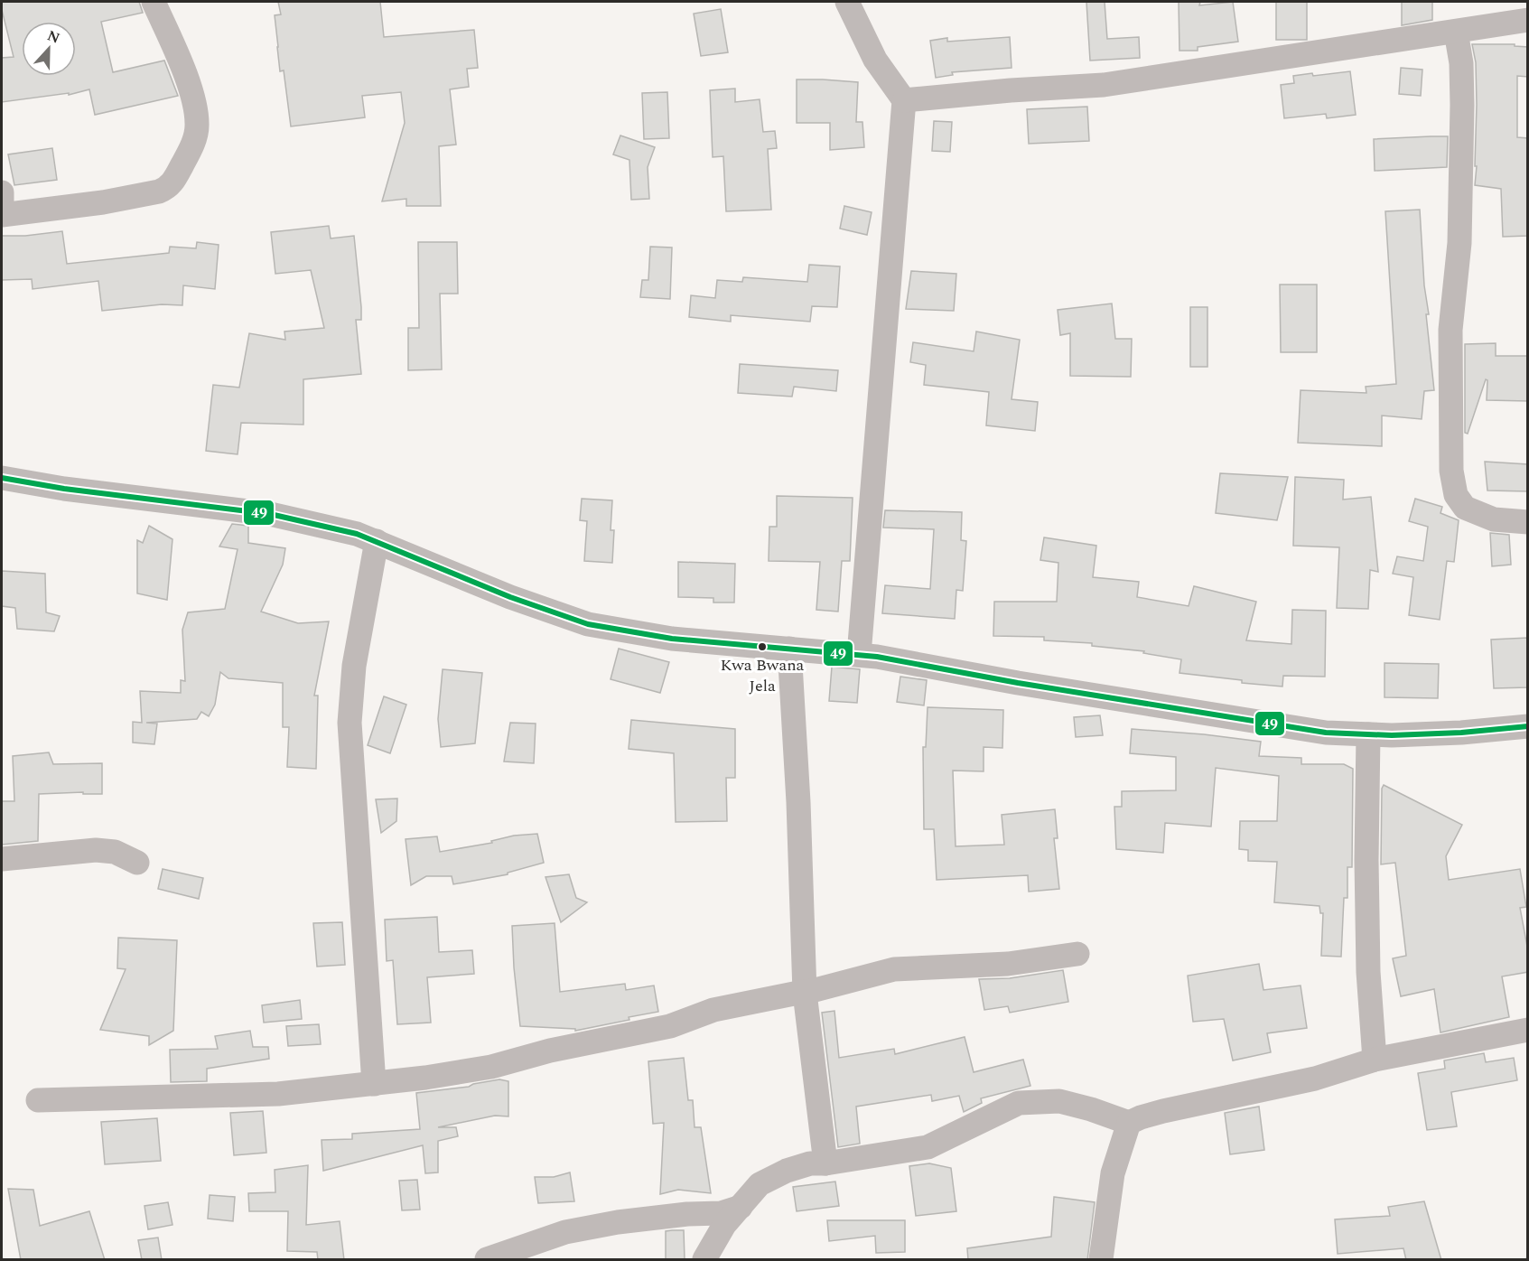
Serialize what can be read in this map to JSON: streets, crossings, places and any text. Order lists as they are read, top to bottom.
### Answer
{
  "places": ["Kwa Bwana Jela"],
  "lines": ["transit line 49"],
  "north": "top"
}
